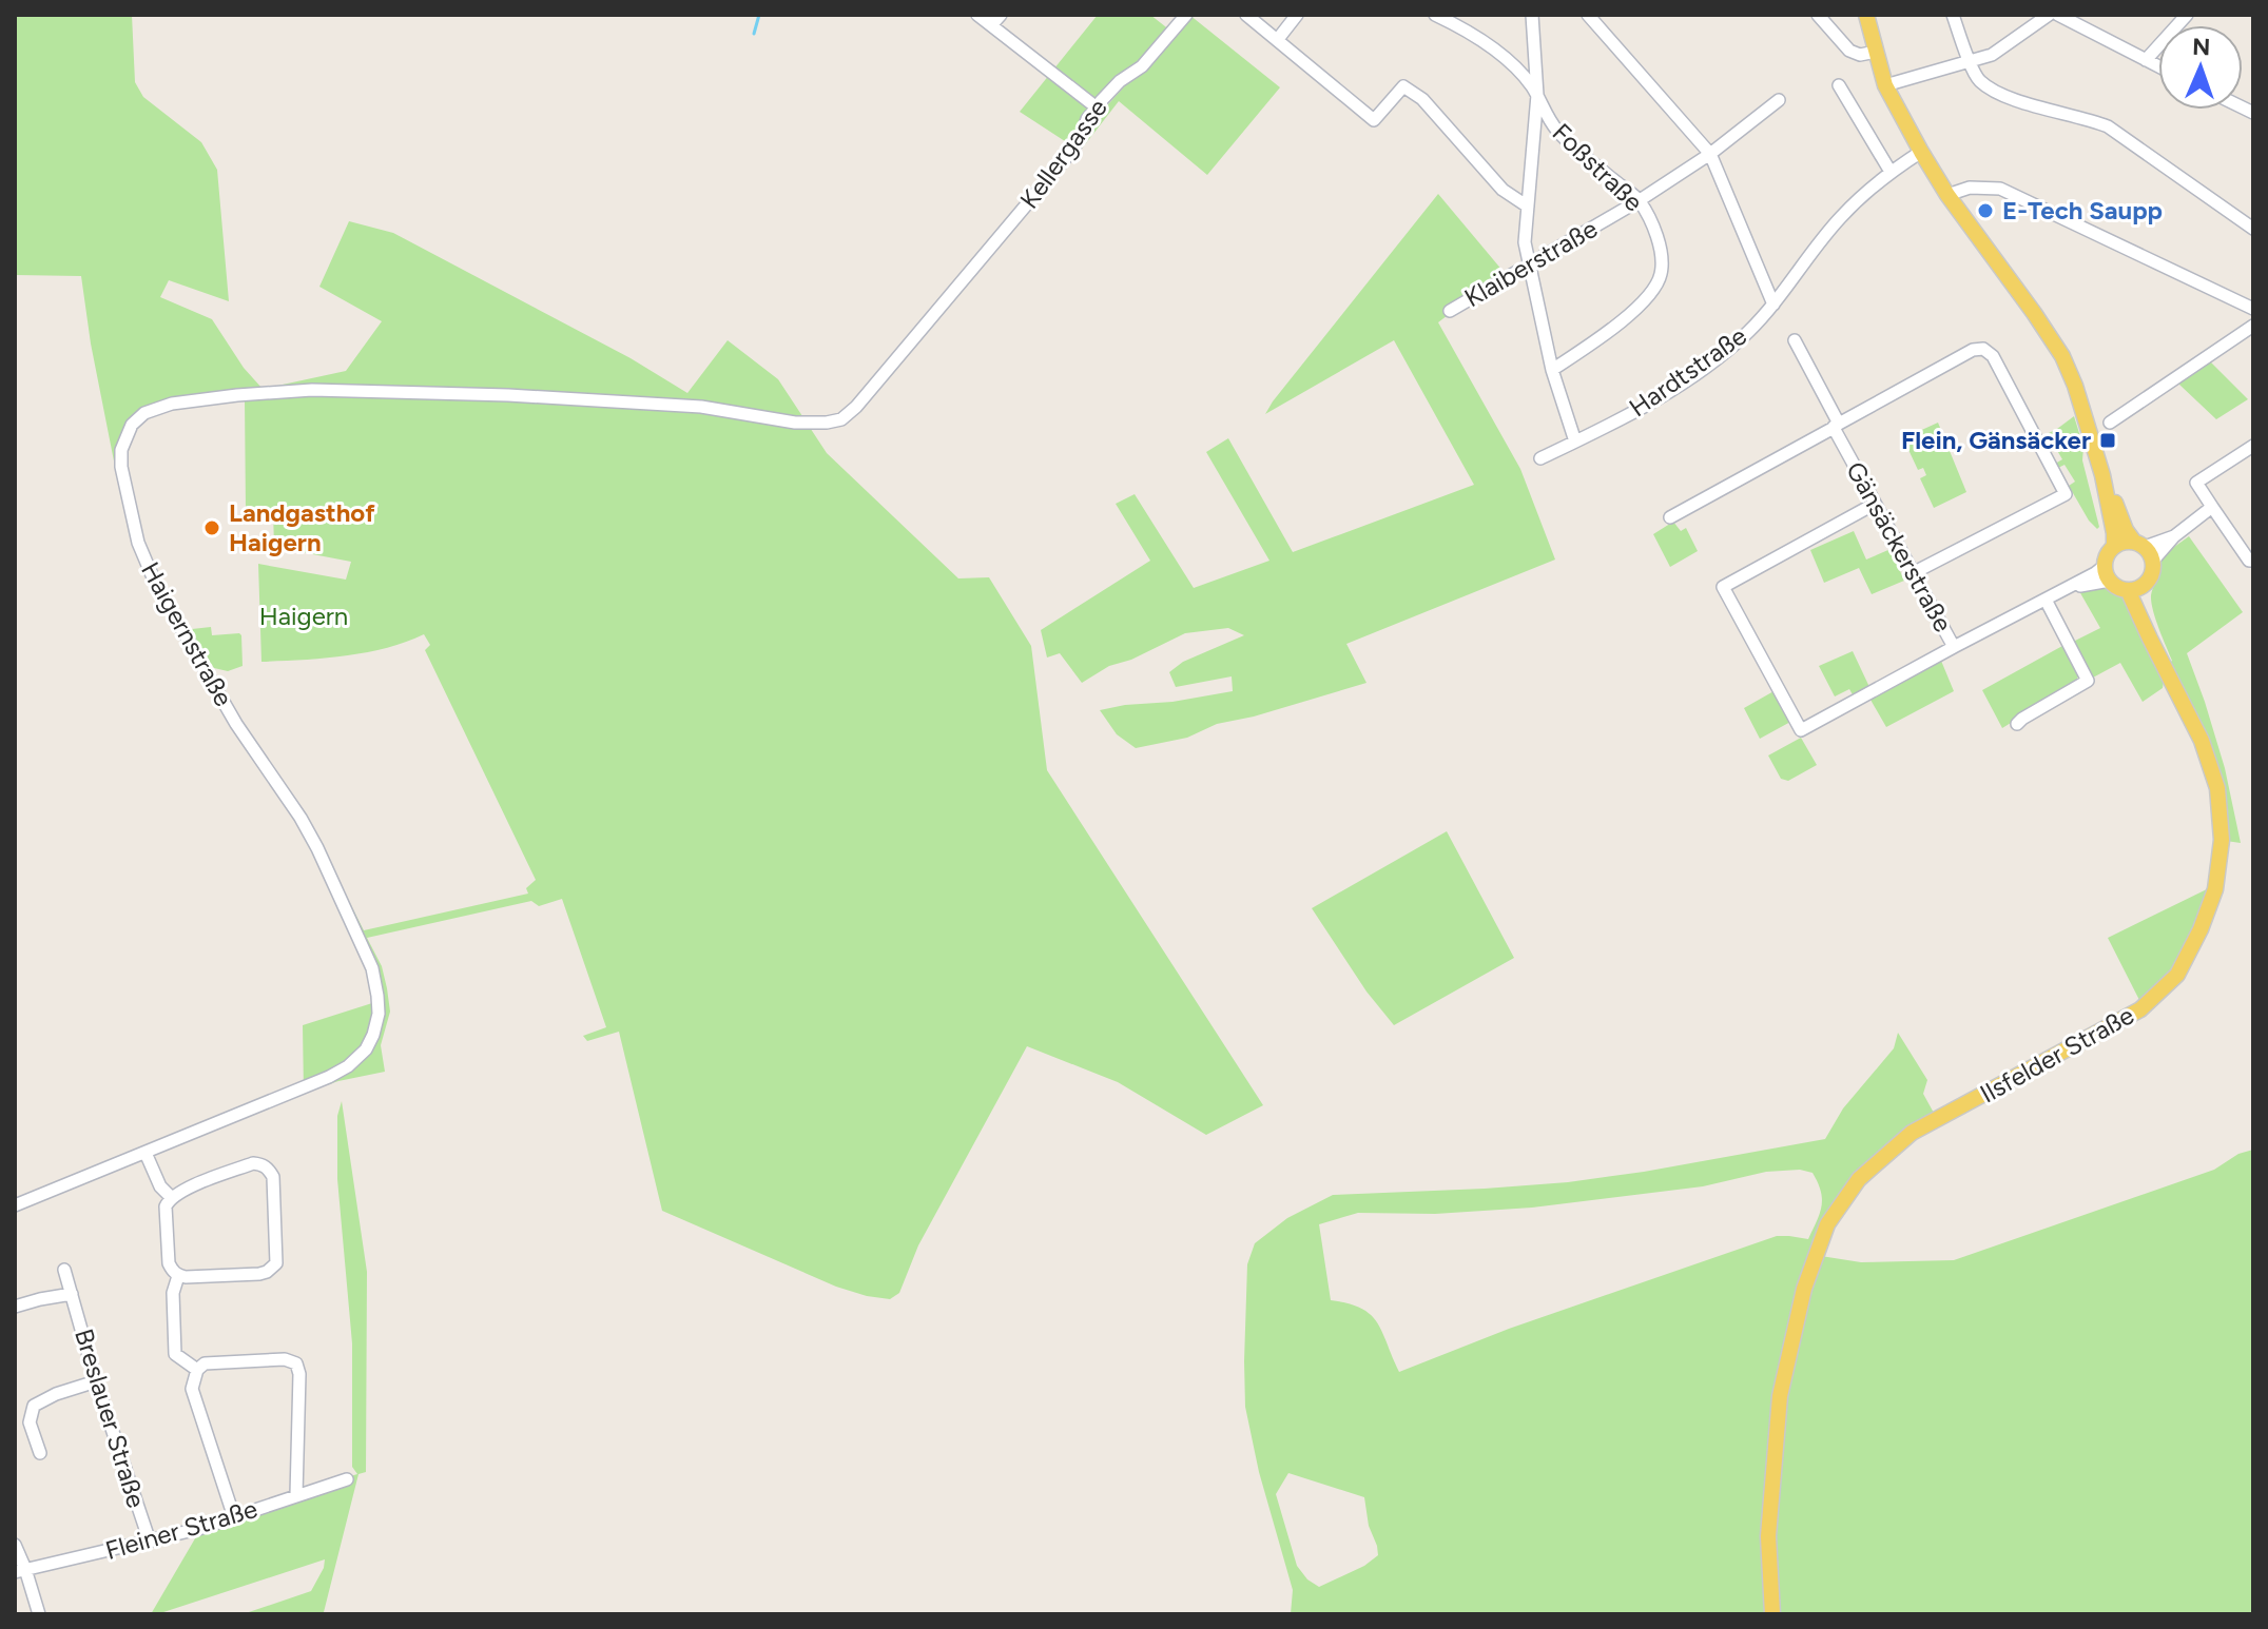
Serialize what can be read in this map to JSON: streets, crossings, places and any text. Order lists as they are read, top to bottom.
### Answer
{
  "streets": {
    "main road": ["Ilsfelder Straße"],
    "street": [
      "Kellergasse",
      "Foßstraße",
      "Klaiberstraße",
      "Hardtstraße",
      "Gänsäckerstraße",
      "Haigernstraße",
      "Breslauer Straße",
      "Fleiner Straße"
    ]
  },
  "crossings": [
    ["Kellergasse", "Haigernstraße"],
    ["Foßstraße", "Klaiberstraße"],
    ["Gänsäckerstraße", "Ilsfelder Straße"],
    ["Breslauer Straße", "Fleiner Straße"]
  ],
  "parks": ["Haigern"],
  "places": {
    "other": ["E-Tech Saupp", "Landgasthof Haigern"],
    "transit": ["Flein, Gänsäcker"]
  },
  "north": "top"
}
